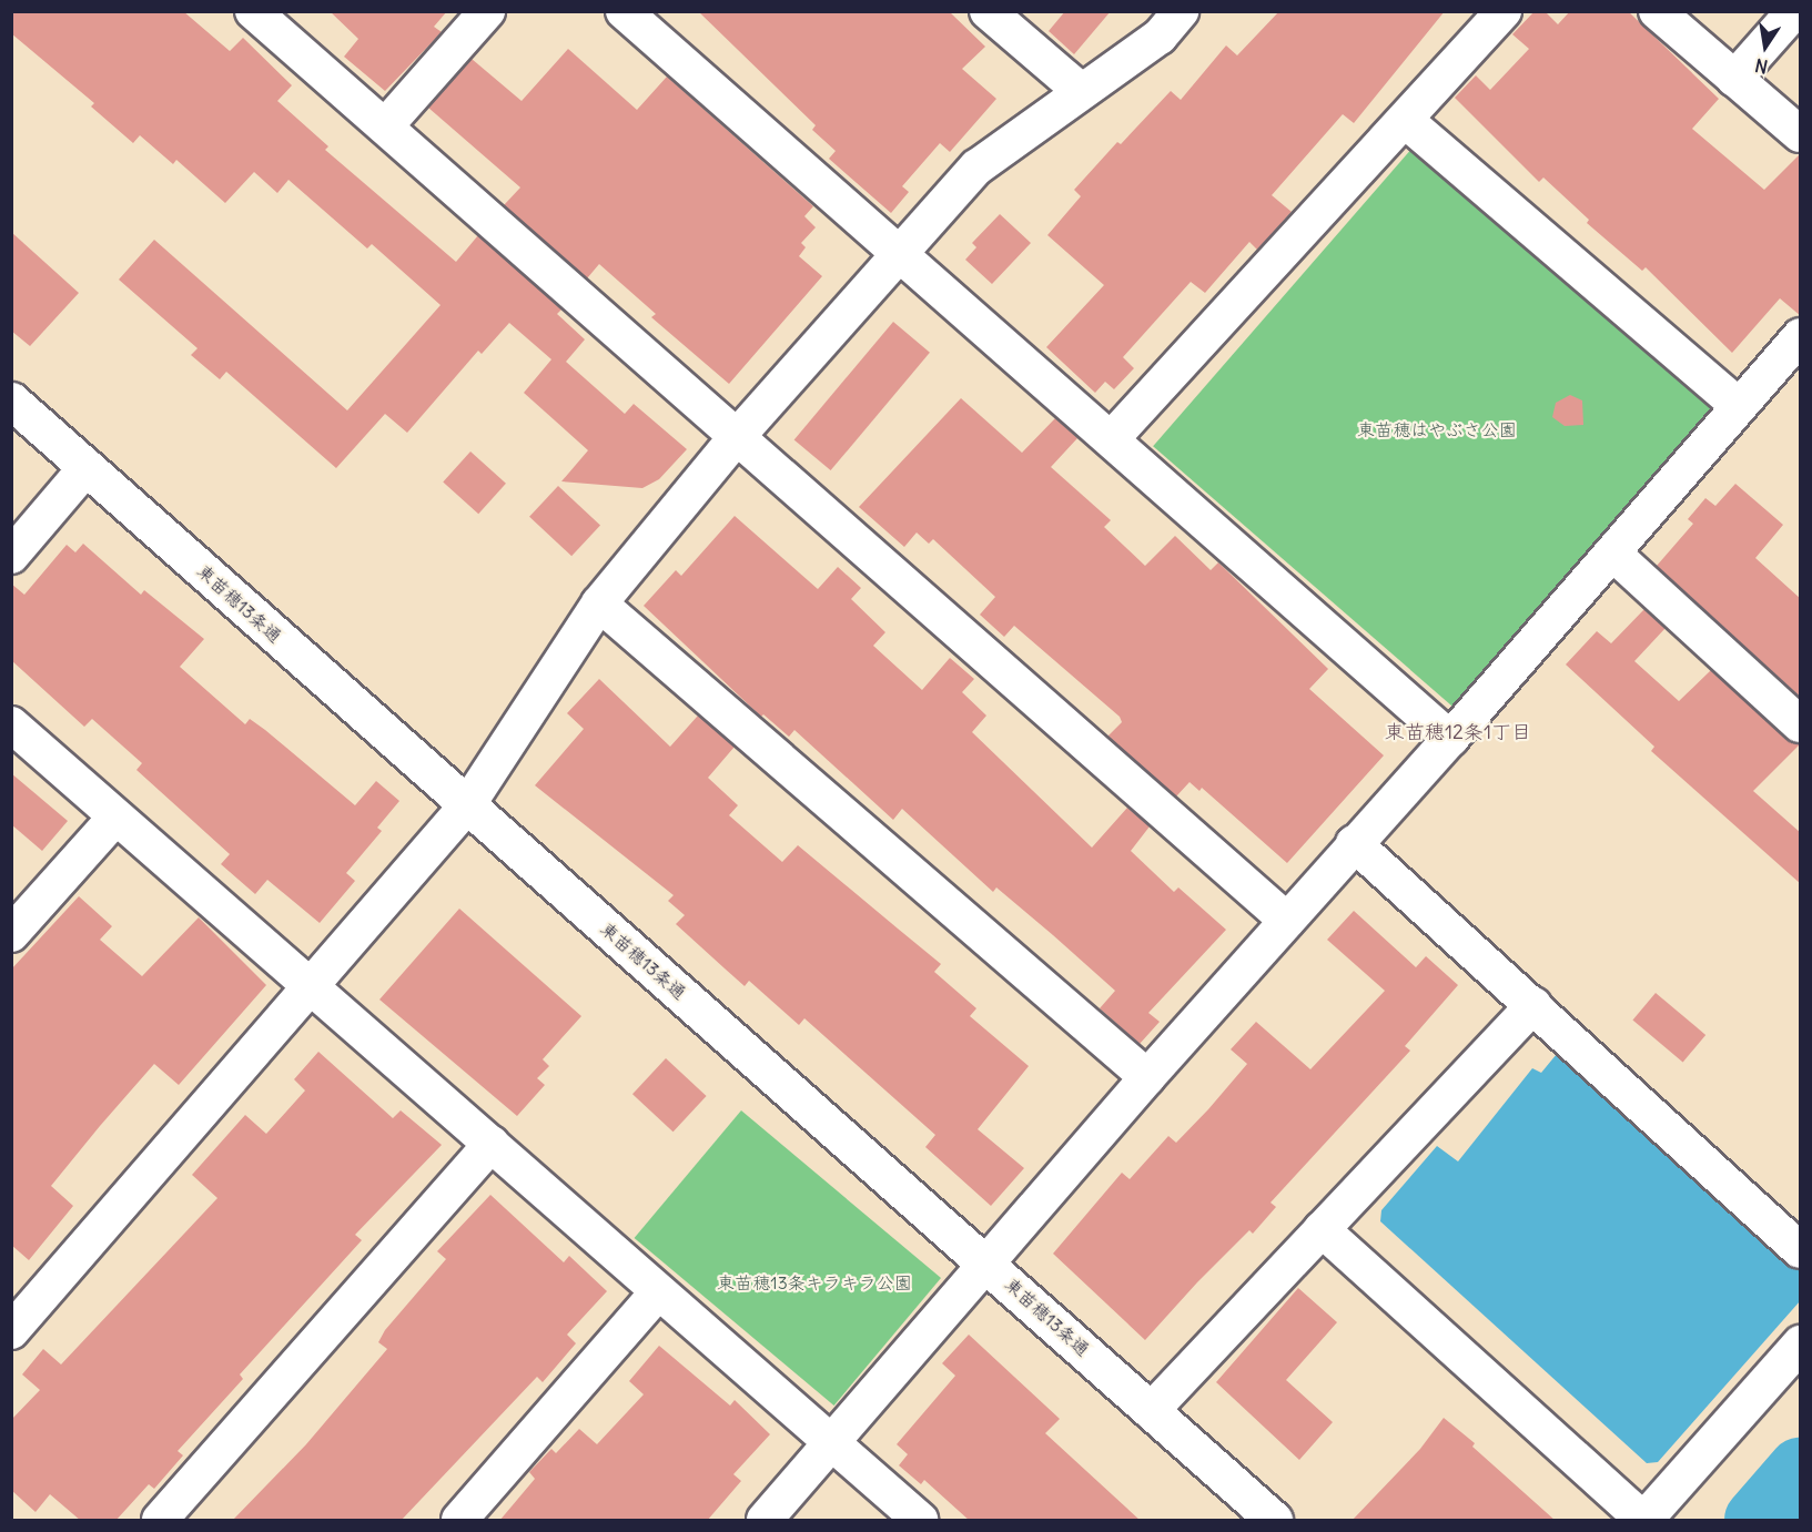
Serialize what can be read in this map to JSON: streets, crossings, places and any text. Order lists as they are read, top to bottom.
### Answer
{
  "streets": {
    "street": ["東苗穂13条通"]
  },
  "districts": ["東苗穂12条1丁目"],
  "parks": ["東苗穂はやぶさ公園", "東苗穂13条キラキラ公園"],
  "north": "bottom"
}
